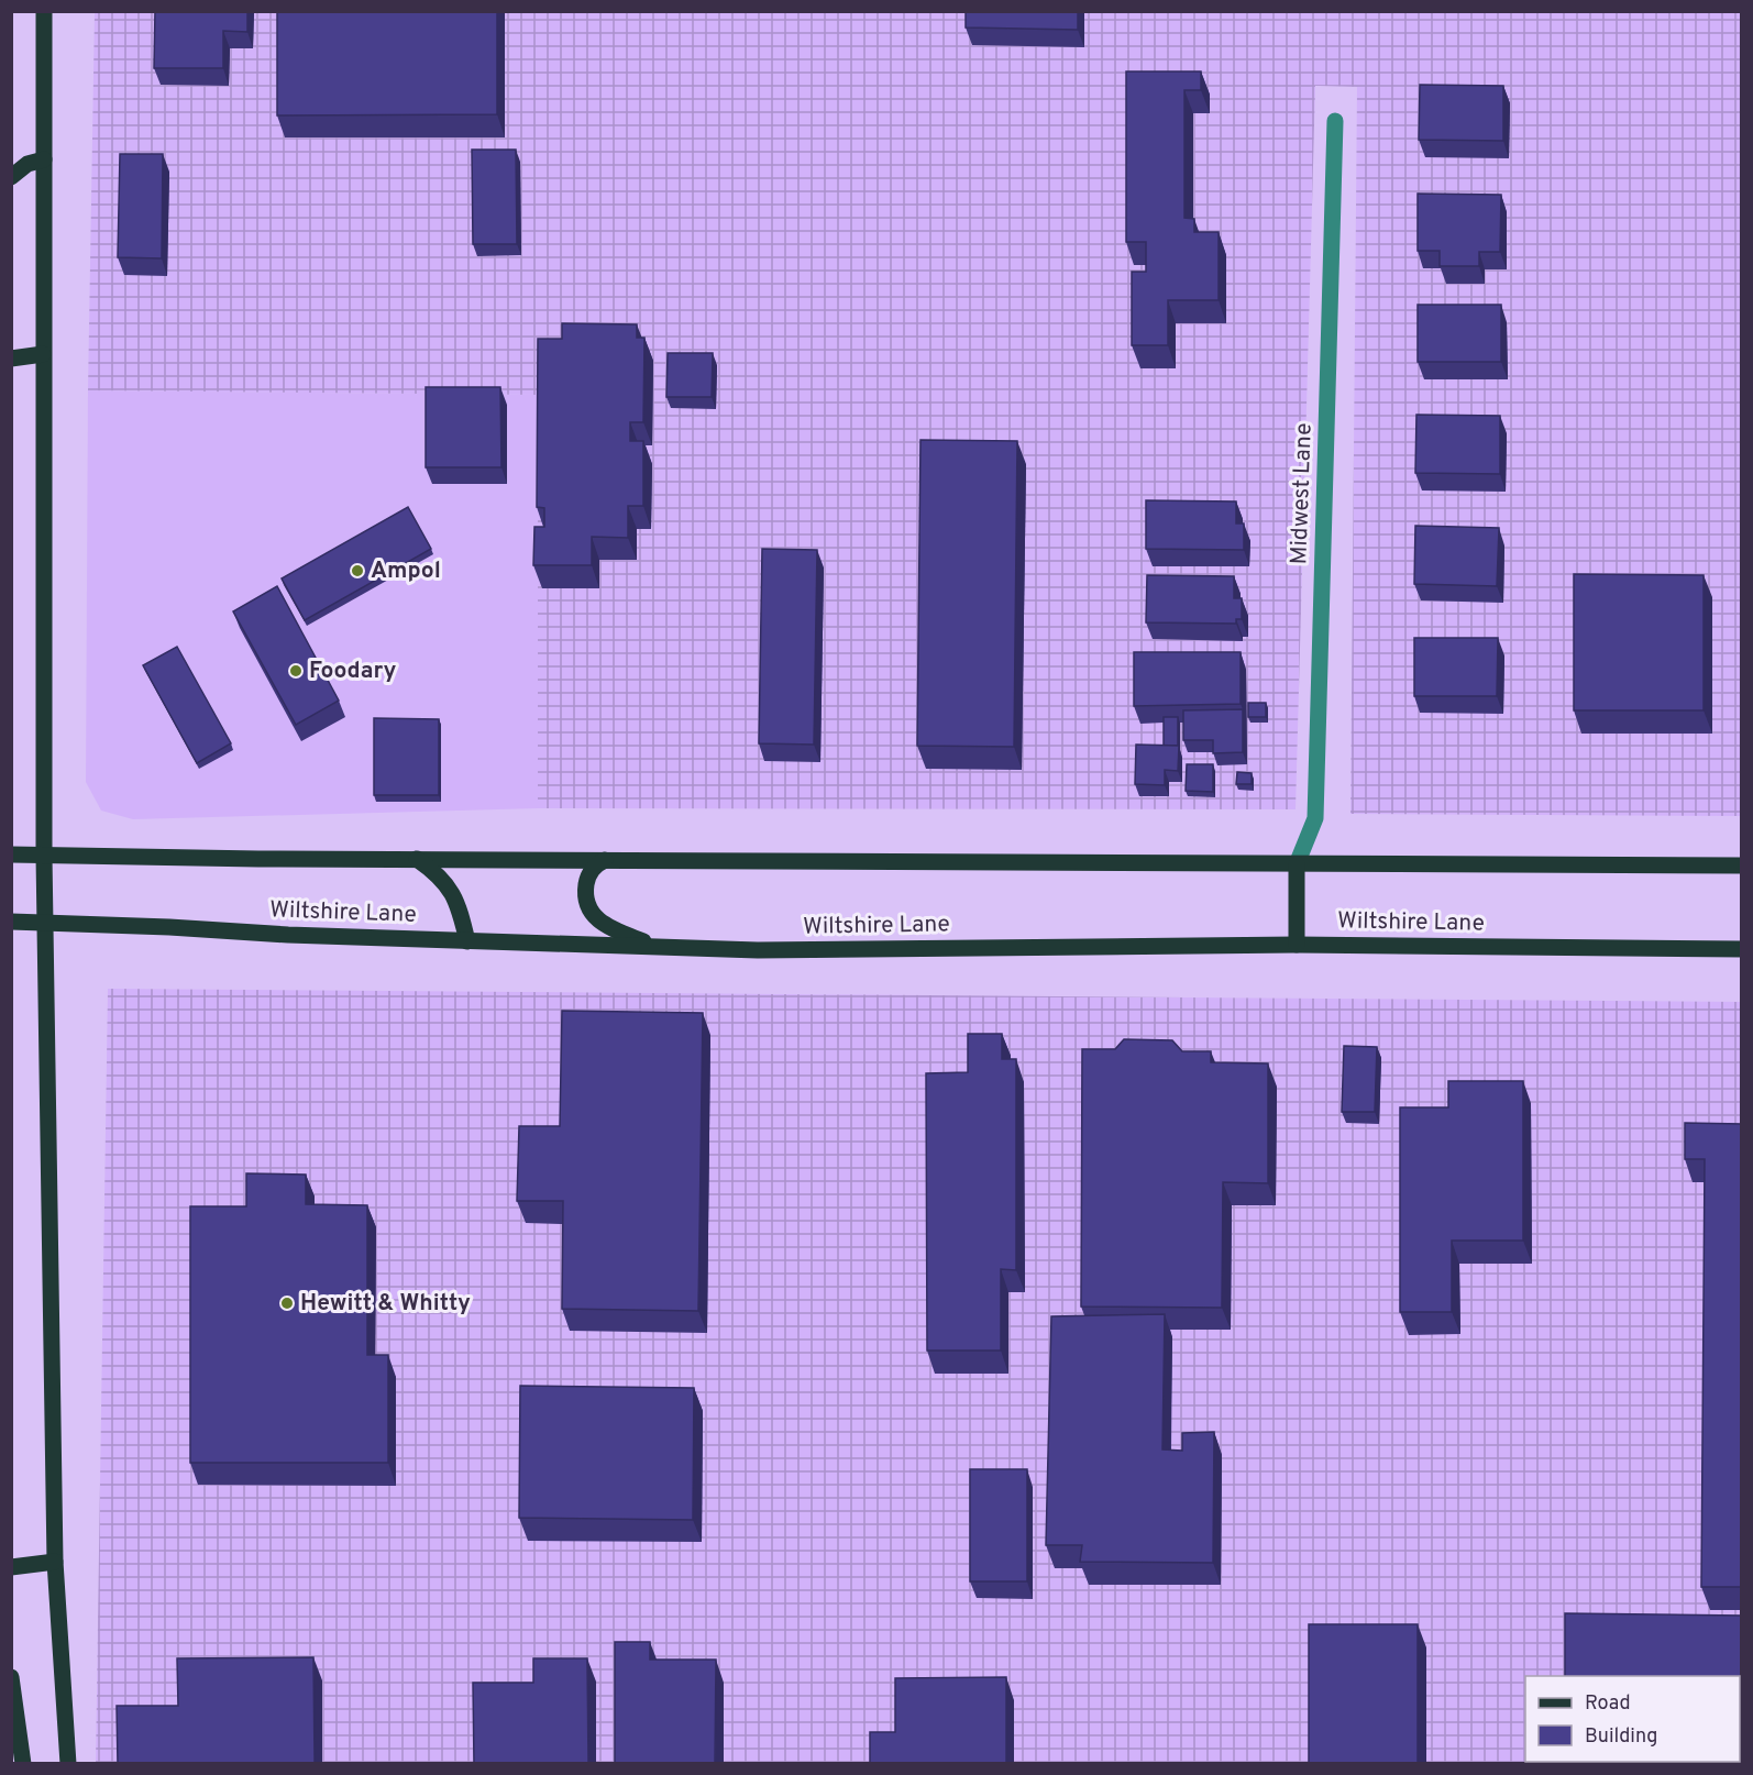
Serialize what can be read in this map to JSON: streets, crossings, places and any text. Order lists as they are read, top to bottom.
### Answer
{
  "streets": {
    "main road": ["Wiltshire Lane"],
    "street": ["Midwest Lane"]
  },
  "places": ["Ampol", "Foodary", "Hewitt & Whitty"],
  "legend": ["Road", "Building"]
}
